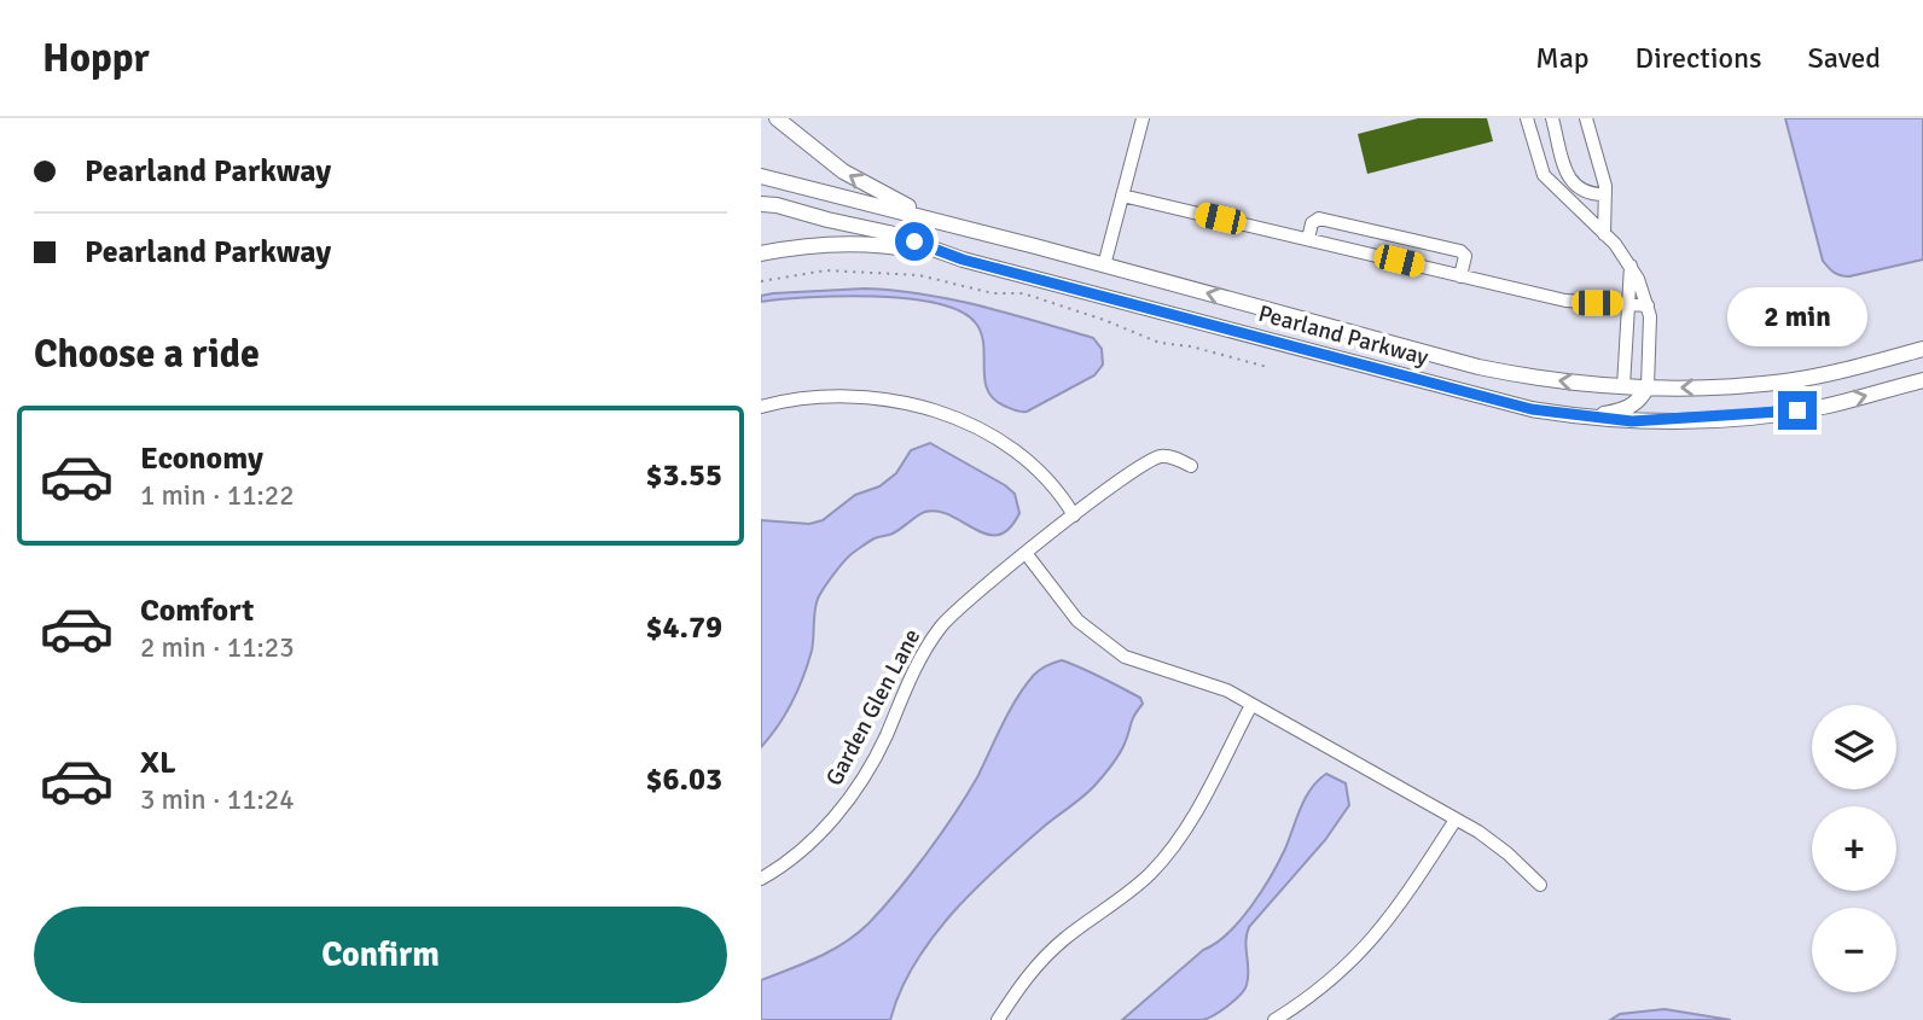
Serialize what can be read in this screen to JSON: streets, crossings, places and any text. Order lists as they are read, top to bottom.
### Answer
{
  "streets": {
    "main road": ["Pearland Parkway"],
    "street": ["Garden Glen Lane"]
  },
  "page": {
    "header": "Hoppr",
    "nav": ["Map", "Directions", "Saved"],
    "banner": ["Pearland Parkway", "Pearland Parkway"],
    "bubble": "2 min",
    "heading": "Choose a ride",
    "list": [
      {
        "name": "Economy",
        "note": "1 min · 11:22",
        "value": "$3.55"
      },
      {
        "name": "Comfort",
        "note": "2 min · 11:23",
        "value": "$4.79"
      },
      {
        "name": "XL",
        "note": "3 min · 11:24",
        "value": "$6.03"
      }
    ],
    "map_buttons": ["+", "−"],
    "buttons": "Confirm"
  }
}
